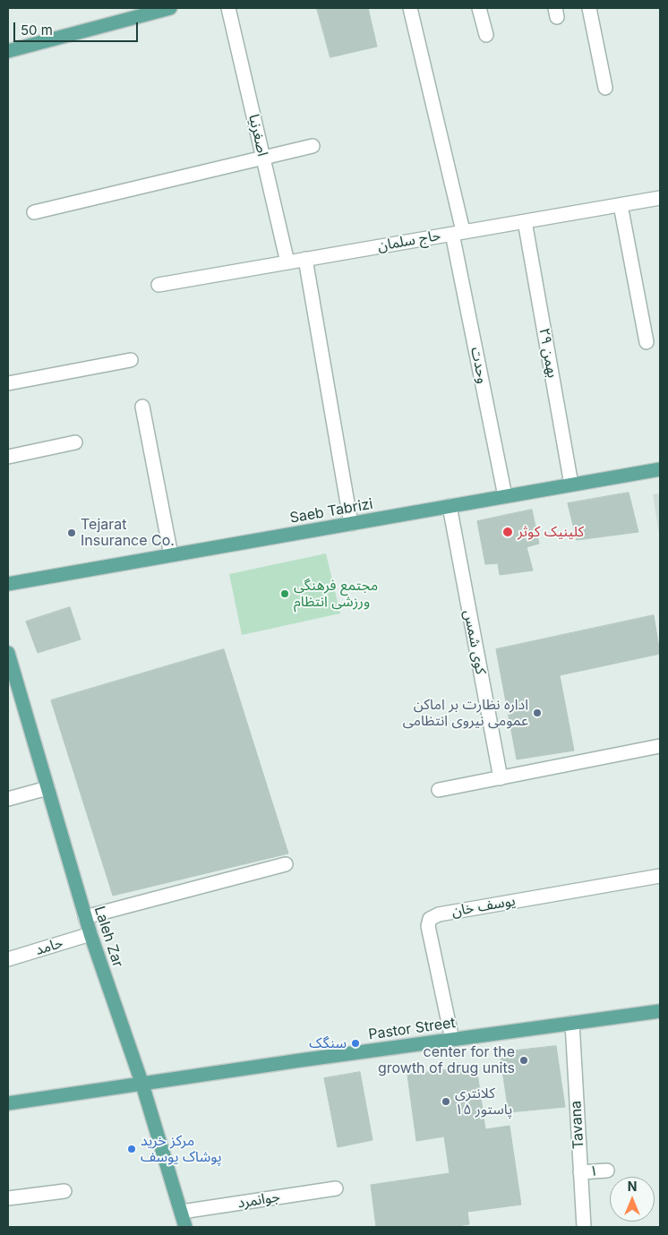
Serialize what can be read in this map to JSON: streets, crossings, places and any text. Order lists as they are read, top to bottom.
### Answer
{
  "streets": {
    "main road": ["Saeb Tabrizi", "Laleh Zar", "Pastor Street"],
    "street": [
      "اصغرنیا",
      "حاج سلمان",
      "۲۹ بهمن",
      "وحدت",
      "کوی شمس",
      "یوسف خان",
      "حامد",
      "Tavana",
      "۱",
      "جوانمرد"
    ]
  },
  "crossings": [
    ["اصغرنیا", "حاج سلمان"],
    ["حاج سلمان", "۲۹ بهمن"],
    ["حاج سلمان", "وحدت"],
    ["۲۹ بهمن", "Saeb Tabrizi"],
    ["وحدت", "Saeb Tabrizi"],
    ["Saeb Tabrizi", "کوی شمس"],
    ["یوسف خان", "Pastor Street"],
    ["Laleh Zar", "حامد"],
    ["Laleh Zar", "Pastor Street"],
    ["Laleh Zar", "جوانمرد"],
    ["Pastor Street", "Tavana"],
    ["Tavana", "۱"]
  ],
  "places": [
    "کلینیک کوثر",
    "Tejarat Insurance Co.",
    "مجتمع فرهنگی ورزشی انتظام",
    "اداره نظارت بر اماکن عمومی نیروی انتظامی",
    "سنگک",
    "center for the growth of drug units",
    "کلانتری ۱۵ پاستور",
    "مرکز خرید پوشاک یوسف"
  ],
  "scale_bar": "50 m",
  "north": "top"
}
